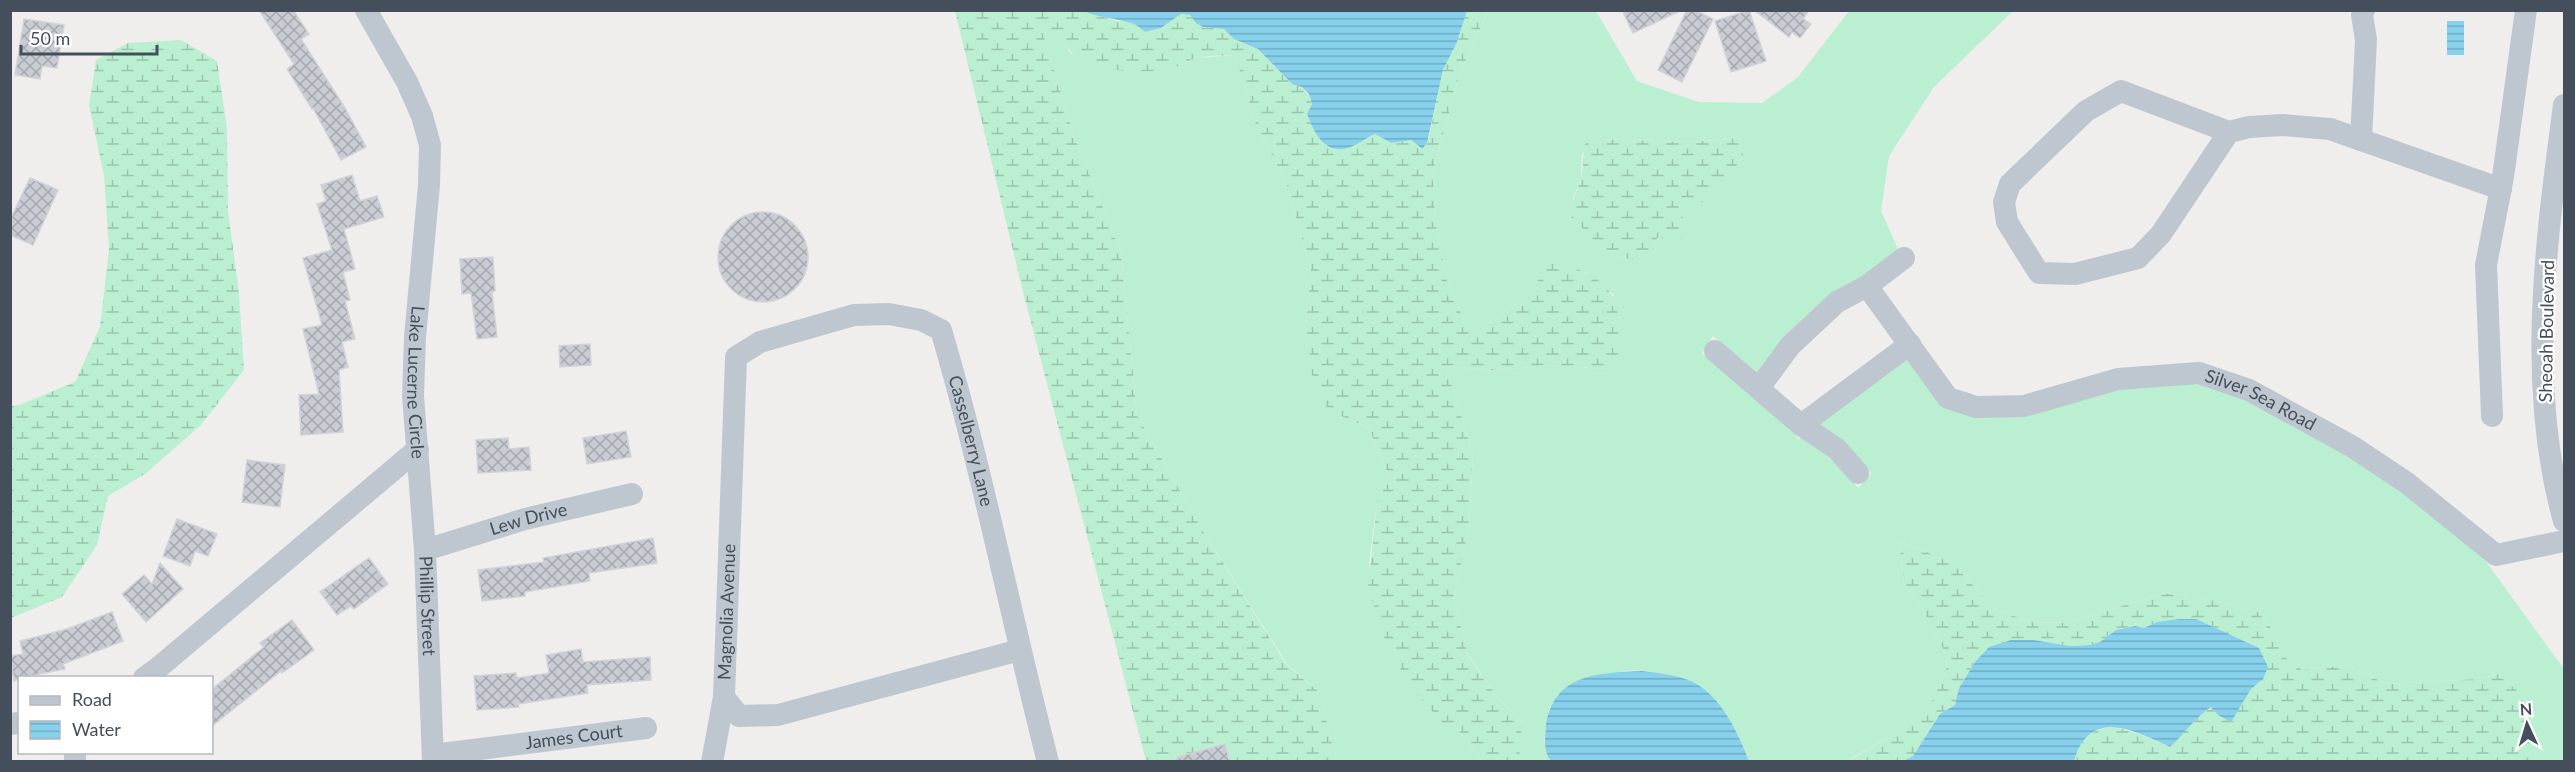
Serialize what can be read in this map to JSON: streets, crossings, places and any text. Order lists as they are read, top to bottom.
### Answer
{
  "streets": {
    "street": [
      "Sheoah Boulevard",
      "Lake Lucerne Circle",
      "Silver Sea Road",
      "Casselberry Lane",
      "Lew Drive",
      "Phillip Street",
      "Magnolia Avenue",
      "James Court"
    ]
  },
  "crossings": [
    ["Lake Lucerne Circle", "Phillip Street"],
    ["Casselberry Lane", "Magnolia Avenue"],
    ["Lew Drive", "Phillip Street"],
    ["Phillip Street", "James Court"]
  ],
  "legend": ["Road", "Water"],
  "scale_bar": "50 m",
  "north": "top"
}
